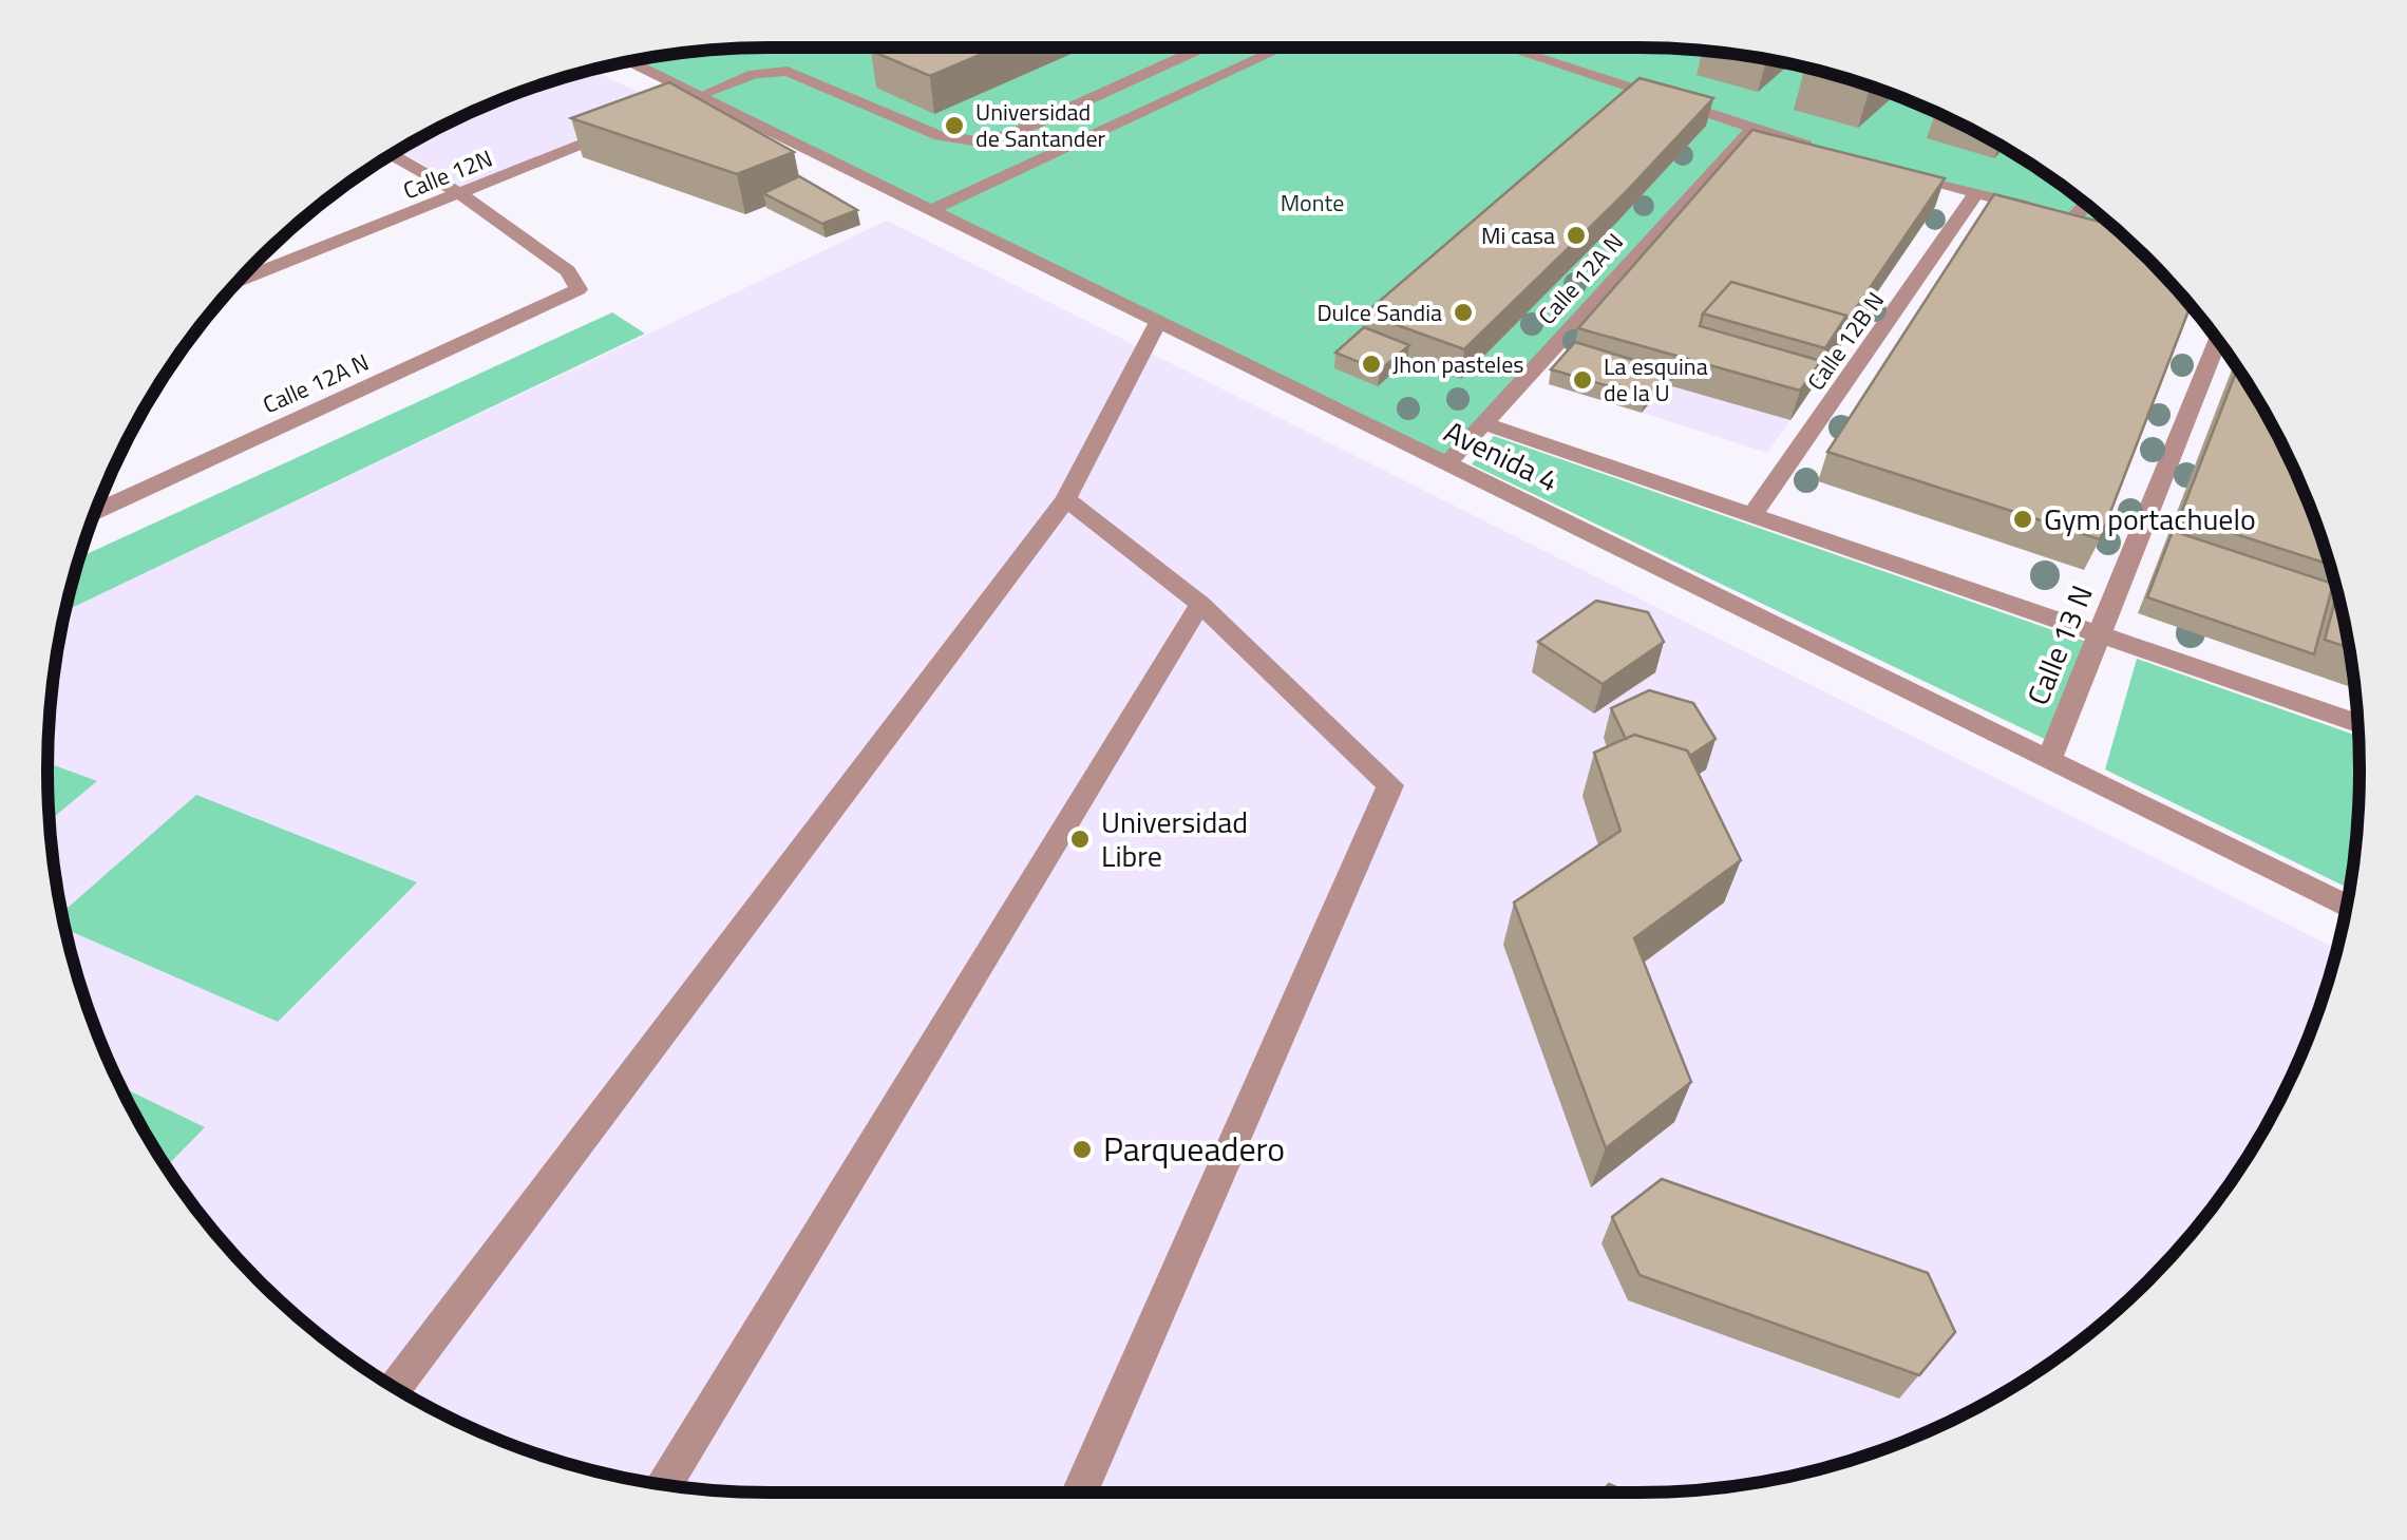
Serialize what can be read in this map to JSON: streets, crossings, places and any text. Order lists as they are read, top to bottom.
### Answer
{
  "streets": {
    "street": [
      "Calle 12N",
      "Calle 12A N",
      "Calle 12B N",
      "Avenida 4",
      "Calle 13 N"
    ]
  },
  "crossings": [
    ["Calle 12N", "Calle 12A N"],
    ["Calle 12A N", "Avenida 4"],
    ["Avenida 4", "Calle 13 N"]
  ],
  "parks": ["Monte"],
  "places": [
    "Universidad de Santander",
    "Mi casa",
    "Dulce Sandia",
    "Jhon pasteles",
    "La esquina de la U",
    "Gym portachuelo",
    "Universidad Libre",
    "Parqueadero"
  ]
}
